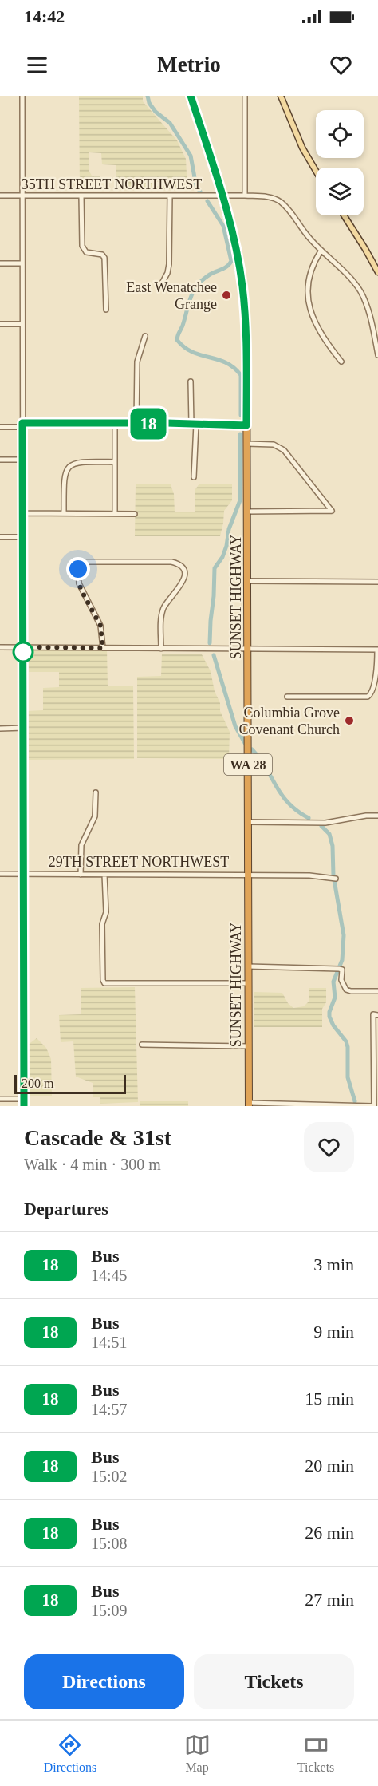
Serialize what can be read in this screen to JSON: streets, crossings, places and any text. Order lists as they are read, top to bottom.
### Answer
{
  "streets": {
    "highway": ["SUNSET HIGHWAY", "WA 28"],
    "street": ["35TH STREET NORTHWEST", "29TH STREET NORTHWEST"]
  },
  "crossings": [
    ["35TH STREET NORTHWEST", "SUNSET HIGHWAY"],
    ["SUNSET HIGHWAY", "29TH STREET NORTHWEST"]
  ],
  "places": ["East Wenatchee Grange", "Columbia Grove Covenant Church"],
  "lines": ["bus line 18"],
  "scale_bar": "200 m",
  "page": {
    "status": "14:42",
    "header": "Metrio",
    "on_map": "18",
    "scale": "200 m",
    "heading": [
      ["Cascade & 31st", "Walk · 4 min · 300 m"],
      "Departures"
    ],
    "list": [
      {
        "mark": "18",
        "name": "Bus",
        "note": "14:45",
        "value": "3 min"
      },
      {
        "mark": "18",
        "name": "Bus",
        "note": "14:51",
        "value": "9 min"
      },
      {
        "mark": "18",
        "name": "Bus",
        "note": "14:57",
        "value": "15 min"
      },
      {
        "mark": "18",
        "name": "Bus",
        "note": "15:02",
        "value": "20 min"
      },
      {
        "mark": "18",
        "name": "Bus",
        "note": "15:08",
        "value": "26 min"
      },
      {
        "mark": "18",
        "name": "Bus",
        "note": "15:09",
        "value": "27 min"
      }
    ],
    "buttons": ["Directions", "Tickets"],
    "tabs": ["Directions", "Map", "Tickets"]
  }
}
